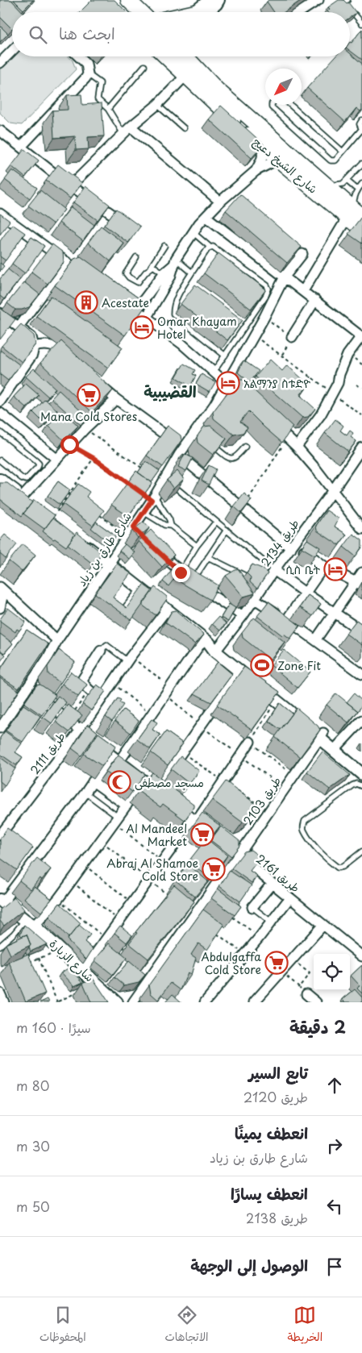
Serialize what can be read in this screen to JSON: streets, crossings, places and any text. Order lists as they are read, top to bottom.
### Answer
{
  "streets": {
    "main road": ["شارع الشيخ دعيج"],
    "street": [
      "طريق 2134",
      "شارع طارق بن زياد",
      "طريق 2111",
      "طريق 2103",
      "طريق 2161",
      "شارع الزبارة"
    ]
  },
  "crossings": [
    ["طريق 2103", "طريق 2161"]
  ],
  "districts": ["القضيبية"],
  "places": {
    "building": ["Acestate"],
    "hotel": ["Omar Khayam Hotel", "አልማንያ ስቱድዮ", "ሲስ ቤት"],
    "supermarket": [
      "Mana Cold Stores",
      "Al Mandeel Market",
      "Abraj Al Shamoe Cold Store",
      "Abdulgaffa Cold Store"
    ],
    "sports": ["Zone Fit"],
    "mosque": ["مسجد مصطفى"]
  },
  "north": "bottom left",
  "page": {
    "search": "ابحث هنا",
    "heading": ["2 دقيقة", "سيرًا · 160 m"],
    "list": [
      ["تابع السير", "طريق 2120", "80 m"],
      ["انعطف يمينًا", "شارع طارق بن زياد", "30 m"],
      ["انعطف يسارًا", "طريق 2138", "50 m"],
      "الوصول إلى الوجهة"
    ],
    "nav": ["الخريطة", "الاتجاهات", "المحفوظات"]
  }
}
